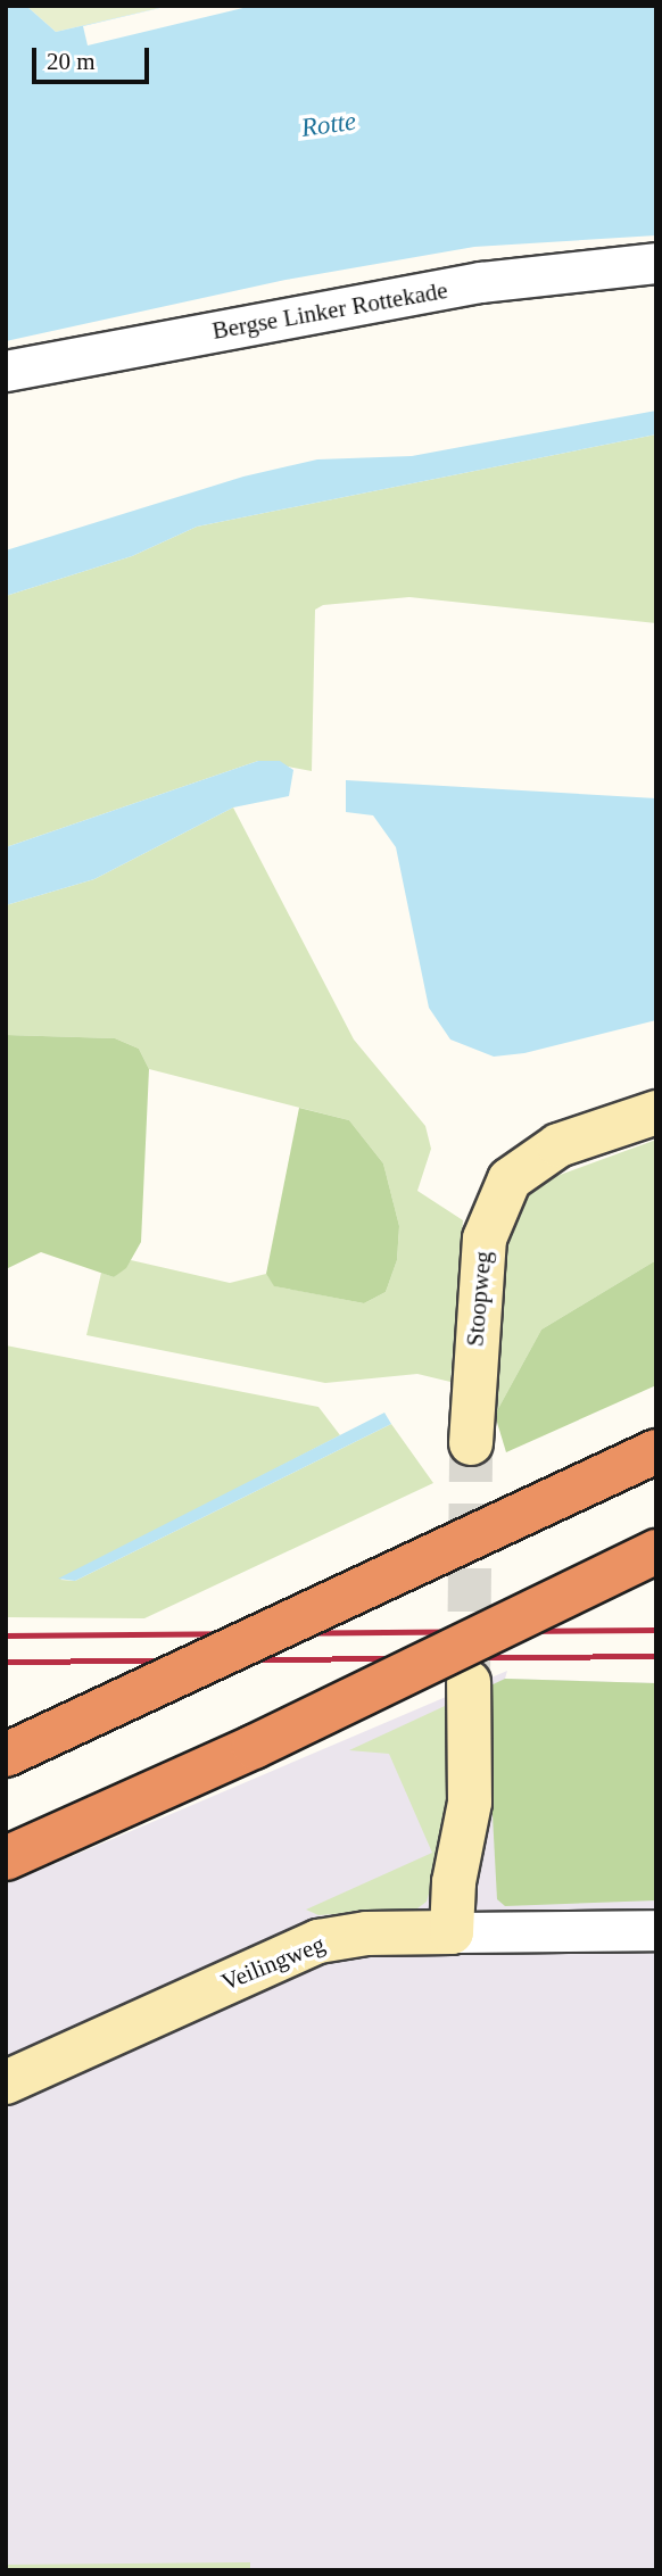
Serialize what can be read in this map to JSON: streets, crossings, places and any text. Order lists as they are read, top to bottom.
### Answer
{
  "streets": {
    "street": ["Bergse Linker Rottekade", "Stoopweg", "Veilingweg"]
  },
  "water": ["Rotte"],
  "scale_bar": "20 m"
}
